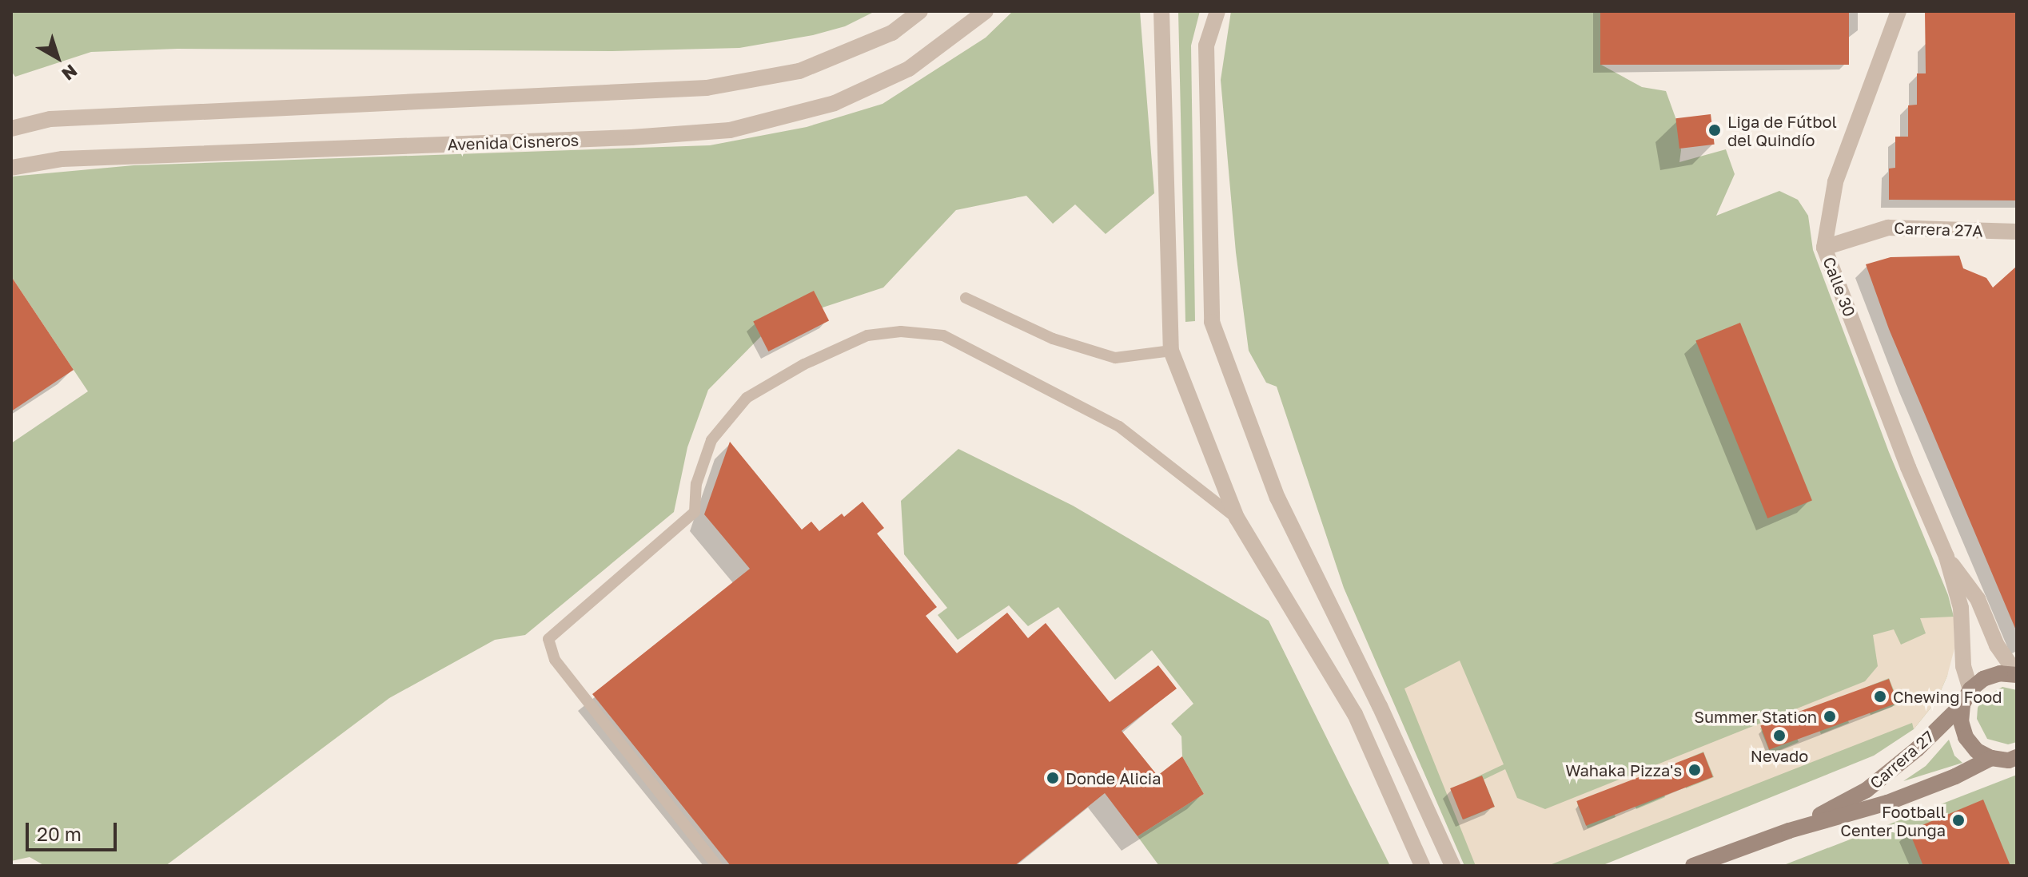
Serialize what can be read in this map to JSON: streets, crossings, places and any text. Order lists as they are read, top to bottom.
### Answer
{
  "streets": {
    "street": [
      "Avenida Cisneros",
      "Carrera 27A",
      "Calle 30",
      "Carrera 27"
    ]
  },
  "crossings": [
    ["Carrera 27A", "Calle 30"],
    ["Calle 30", "Carrera 27"]
  ],
  "places": [
    "Liga de Fútbol del Quindío",
    "Chewing Food",
    "Summer Station",
    "Nevado",
    "Wahaka Pizza's",
    "Donde Alicia",
    "Football Center Dunga"
  ],
  "scale_bar": "20 m",
  "north": "bottom right"
}
